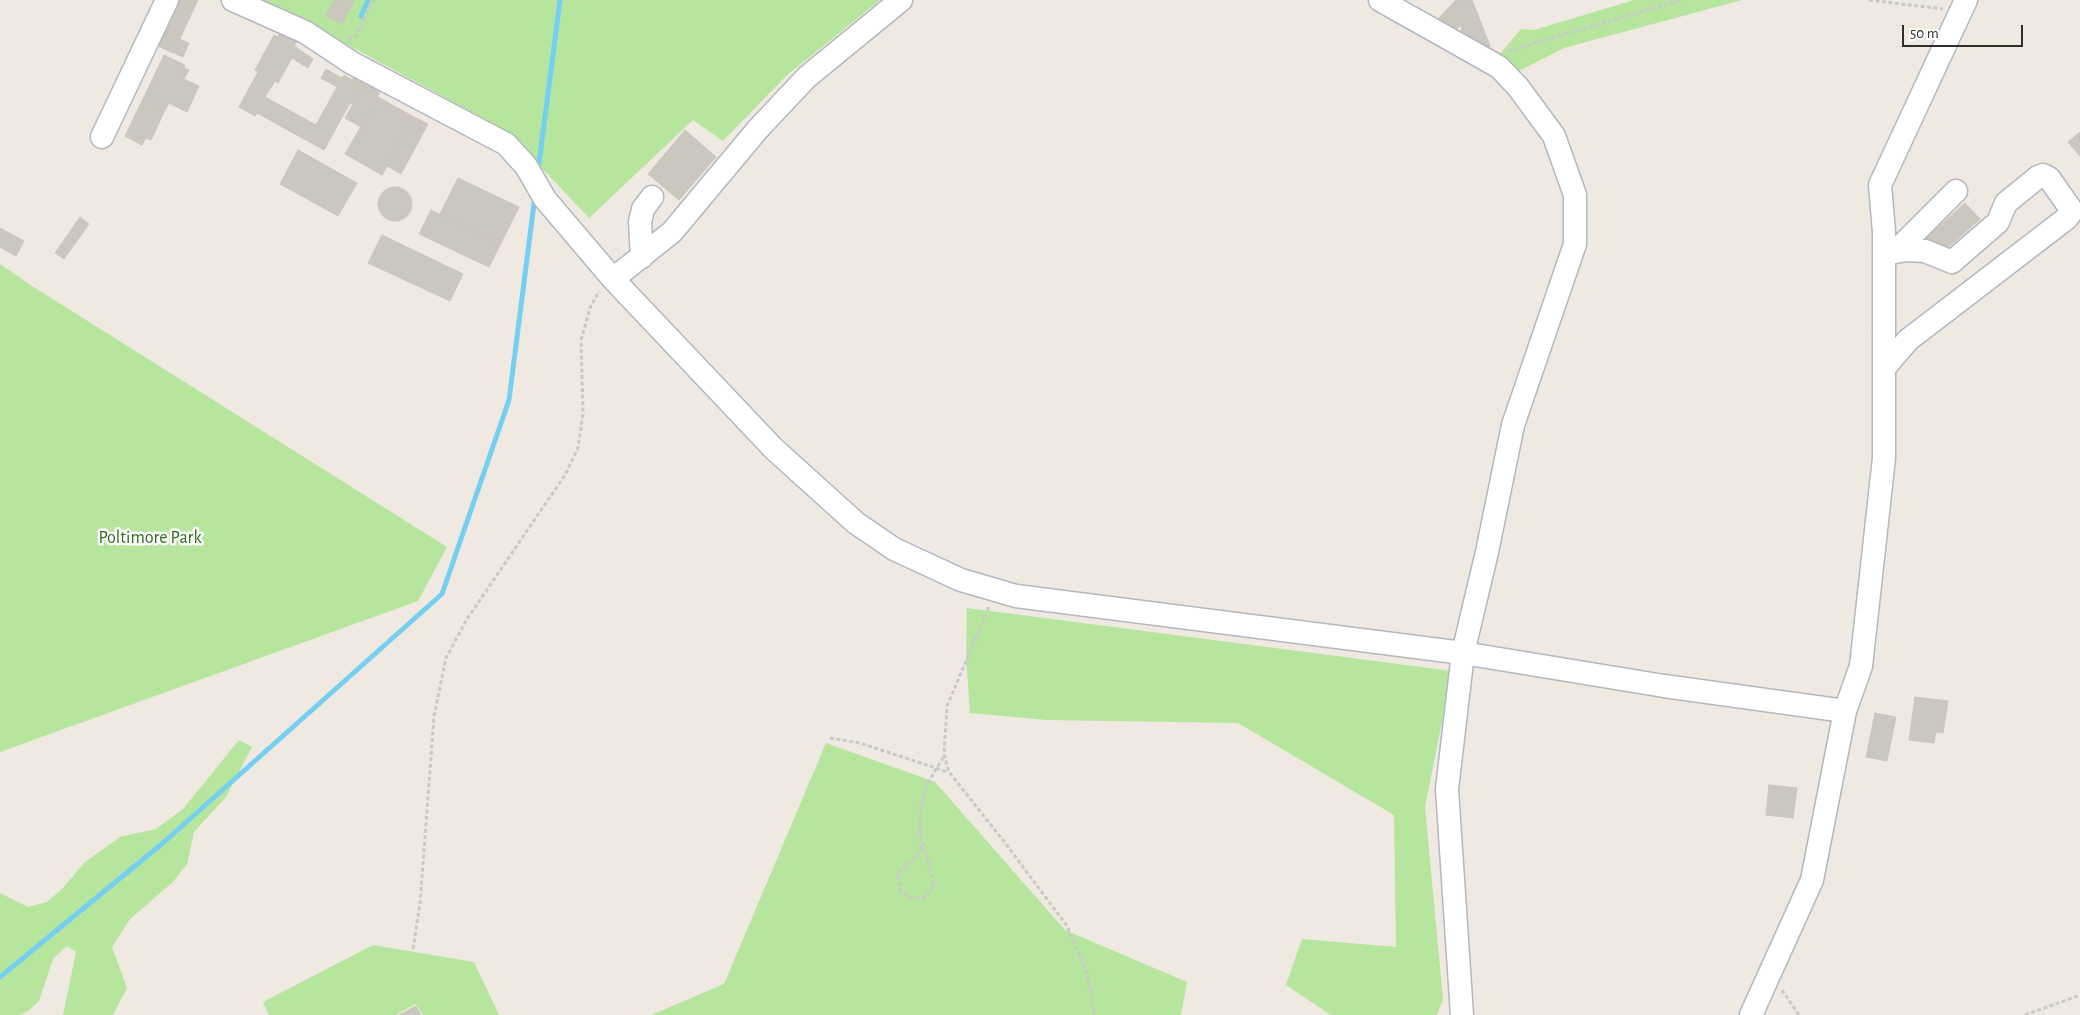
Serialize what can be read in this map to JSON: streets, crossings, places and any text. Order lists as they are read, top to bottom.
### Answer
{
  "parks": ["Poltimore Park"],
  "scale_bar": "50 m"
}
